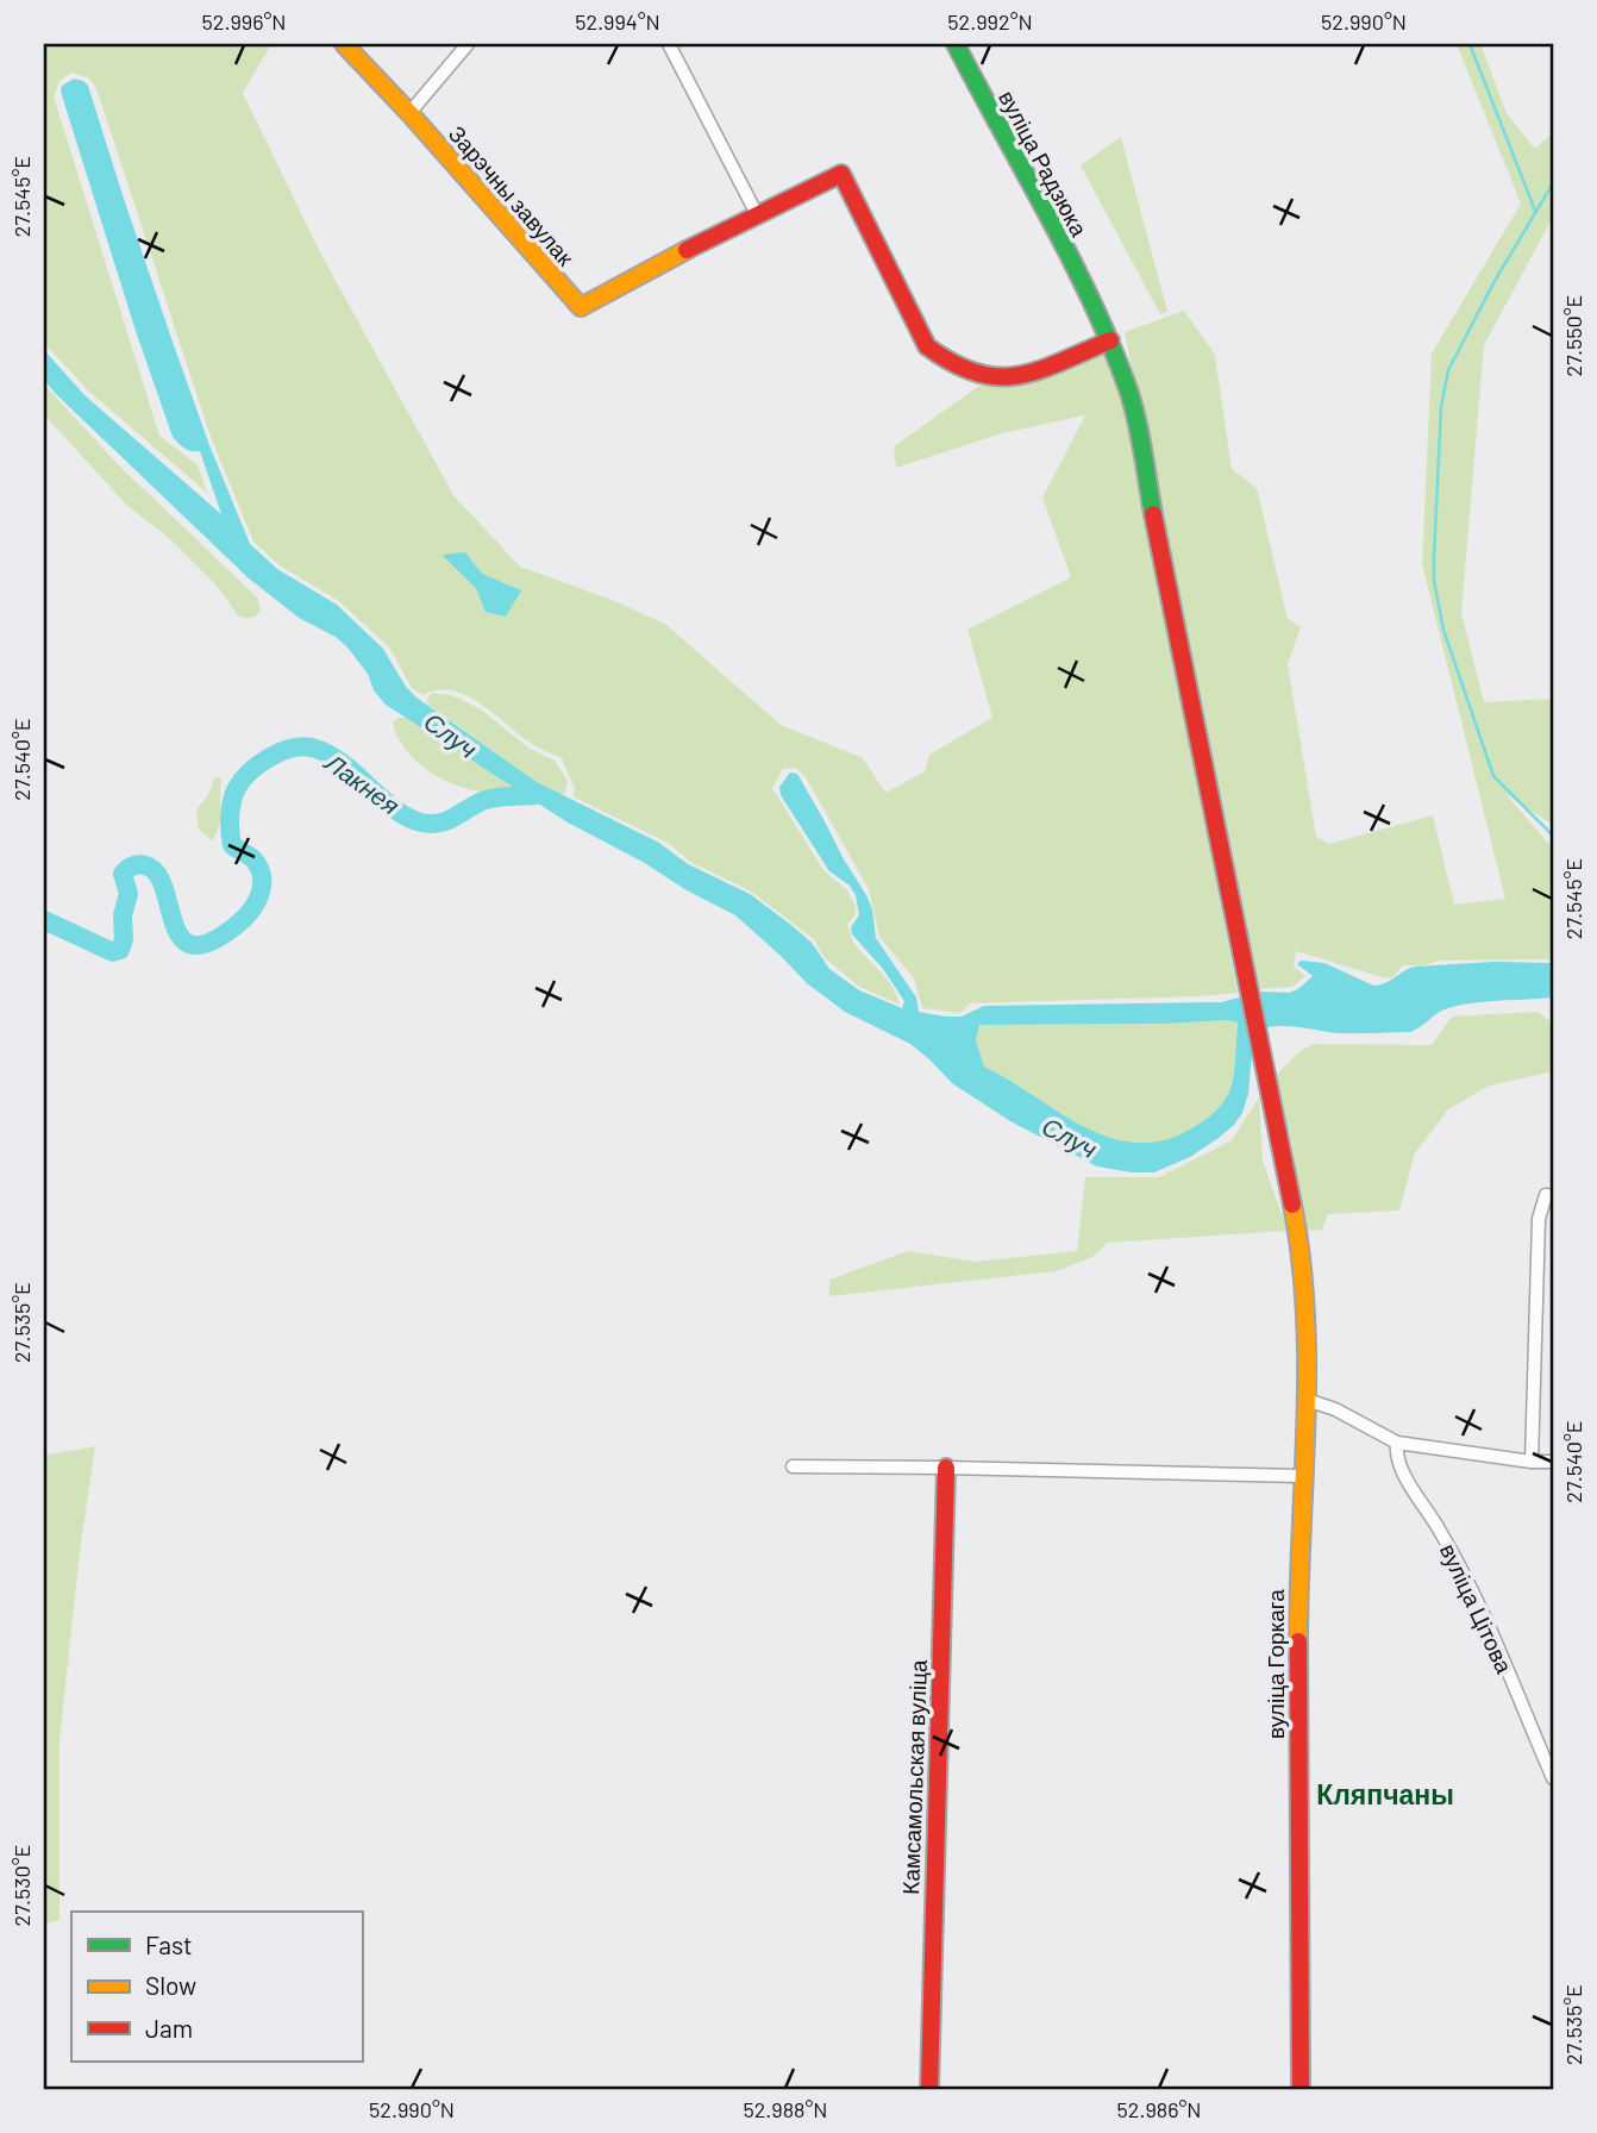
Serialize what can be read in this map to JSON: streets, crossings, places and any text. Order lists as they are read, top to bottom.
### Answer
{
  "streets": {
    "main road": [
      "вуліца Радзюка",
      "Зарэчны завулак",
      "вуліца Горкага",
      "Камсамольская вуліца"
    ],
    "street": ["вуліца Цітова"]
  },
  "crossings": [
    ["вуліца Радзюка", "вуліца Горкага"]
  ],
  "districts": ["Кляпчаны"],
  "water": ["Случ", "Лакнея"],
  "legend": ["Fast", "Slow", "Jam"],
  "coordinates": [
    "52.996°N",
    "52.994°N",
    "52.992°N",
    "52.990°N",
    "27.545°E",
    "27.550°E",
    "27.540°E",
    "27.535°E",
    "27.530°E",
    "52.988°N",
    "52.986°N"
  ]
}
